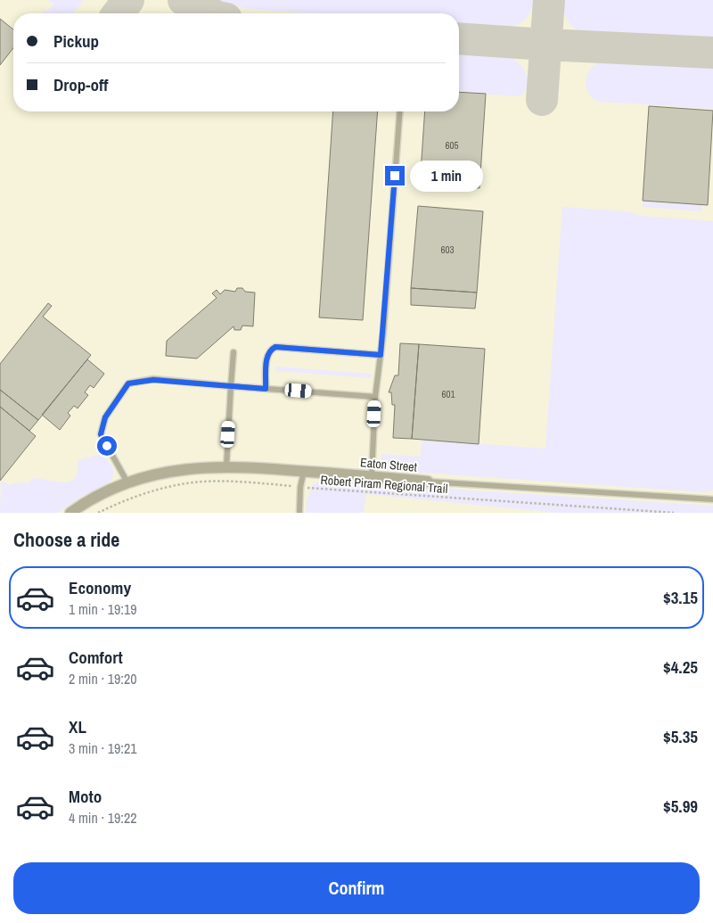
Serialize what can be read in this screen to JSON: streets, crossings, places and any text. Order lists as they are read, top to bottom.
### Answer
{
  "streets": {
    "street": ["Eaton Street"],
    "path": ["Robert Piram Regional Trail"]
  },
  "house_numbers": ["605", "603", "601"],
  "page": {
    "banner": ["Pickup", "Drop-off"],
    "bubble": "1 min",
    "heading": "Choose a ride",
    "list": [
      {
        "name": "Economy",
        "note": "1 min · 19:19",
        "value": "$3.15"
      },
      {
        "name": "Comfort",
        "note": "2 min · 19:20",
        "value": "$4.25"
      },
      {
        "name": "XL",
        "note": "3 min · 19:21",
        "value": "$5.35"
      },
      {
        "name": "Moto",
        "note": "4 min · 19:22",
        "value": "$5.99"
      }
    ],
    "buttons": "Confirm"
  }
}
